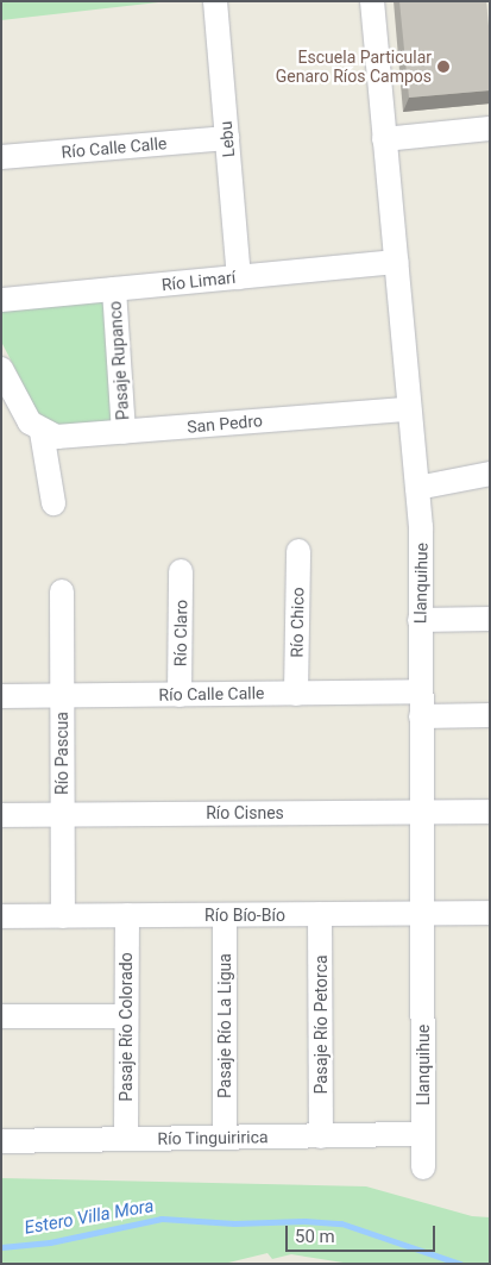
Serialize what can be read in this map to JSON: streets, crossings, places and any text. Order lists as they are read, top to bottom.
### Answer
{
  "streets": {
    "street": [
      "Lebu",
      "Río Calle Calle",
      "Río Limarí",
      "Pasaje Rupanco",
      "San Pedro",
      "Llanquihue",
      "Río Chico",
      "Río Claro",
      "Río Pascua",
      "Río Cisnes",
      "Río Bío-Bío",
      "Pasaje Río Petorca",
      "Pasaje Río La Ligua",
      "Pasaje Río Colorado",
      "Río Tinguiririca"
    ]
  },
  "crossings": [
    ["Lebu", "Río Calle Calle"],
    ["Lebu", "Río Limarí"],
    ["Río Calle Calle", "Llanquihue"],
    ["Río Calle Calle", "Río Chico"],
    ["Río Calle Calle", "Río Claro"],
    ["Río Calle Calle", "Río Pascua"],
    ["Río Limarí", "Pasaje Rupanco"],
    ["Río Limarí", "Llanquihue"],
    ["Pasaje Rupanco", "San Pedro"],
    ["San Pedro", "Llanquihue"],
    ["Llanquihue", "Río Cisnes"],
    ["Llanquihue", "Río Bío-Bío"],
    ["Llanquihue", "Río Tinguiririca"],
    ["Río Pascua", "Río Cisnes"],
    ["Río Pascua", "Río Bío-Bío"],
    ["Río Bío-Bío", "Pasaje Río Petorca"],
    ["Río Bío-Bío", "Pasaje Río La Ligua"],
    ["Río Bío-Bío", "Pasaje Río Colorado"],
    ["Pasaje Río Petorca", "Río Tinguiririca"],
    ["Pasaje Río La Ligua", "Río Tinguiririca"],
    ["Pasaje Río Colorado", "Río Tinguiririca"]
  ],
  "water": ["Estero Villa Mora"],
  "places": ["Escuela Particular Genaro Ríos Campos"],
  "scale_bar": "50 m"
}
